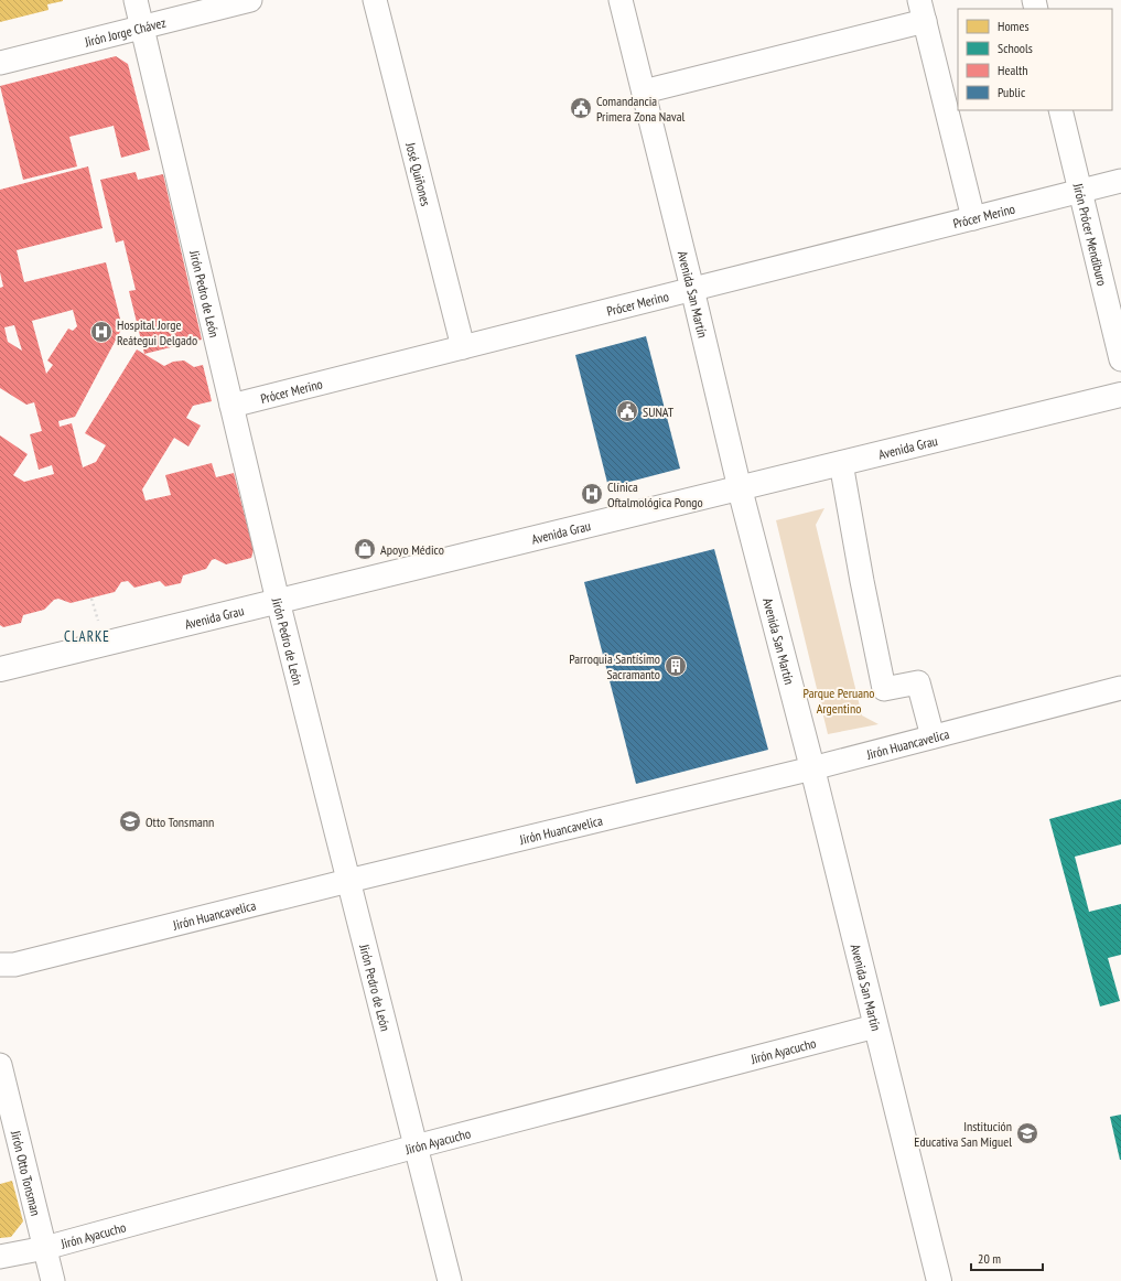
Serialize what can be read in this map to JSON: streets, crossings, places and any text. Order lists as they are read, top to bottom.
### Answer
{
  "streets": {
    "main road": ["Avenida San Martín", "Avenida Grau"],
    "street": [
      "Jirón Jorge Chávez",
      "José Quiñones",
      "Prócer Merino",
      "Jirón Prócer Mendiburo",
      "Jirón Pedro de León",
      "Jirón Huancavelica",
      "Jirón Ayacucho",
      "Jirón Otto Tonsman"
    ]
  },
  "crossings": [
    ["Jirón Jorge Chávez", "Jirón Pedro de León"],
    ["José Quiñones", "Prócer Merino"],
    ["Prócer Merino", "Jirón Prócer Mendiburo"],
    ["Prócer Merino", "Jirón Pedro de León"],
    ["Prócer Merino", "Avenida San Martín"],
    ["Jirón Pedro de León", "Avenida Grau"],
    ["Jirón Pedro de León", "Jirón Huancavelica"],
    ["Jirón Pedro de León", "Jirón Ayacucho"],
    ["Avenida San Martín", "Avenida Grau"],
    ["Avenida San Martín", "Jirón Huancavelica"],
    ["Avenida San Martín", "Jirón Ayacucho"],
    ["Jirón Ayacucho", "Jirón Otto Tonsman"]
  ],
  "districts": ["CLARKE"],
  "parks": ["Parque Peruano Argentino"],
  "places": {
    "public building": ["Comandancia Primera Zona Naval", "SUNAT"],
    "hospital": ["Hospital Jorge Reátegui Delgado", "Clínica Oftalmológica Pongo"],
    "shop": ["Apoyo Médico"],
    "building": ["Parroquia Santísimo Sacramanto"],
    "school or university": ["Otto Tonsmann", "Institución Educativa San Miguel"]
  },
  "legend": [
    "Homes",
    "Schools",
    "Health",
    "Public"
  ],
  "scale_bar": "20 m"
}
